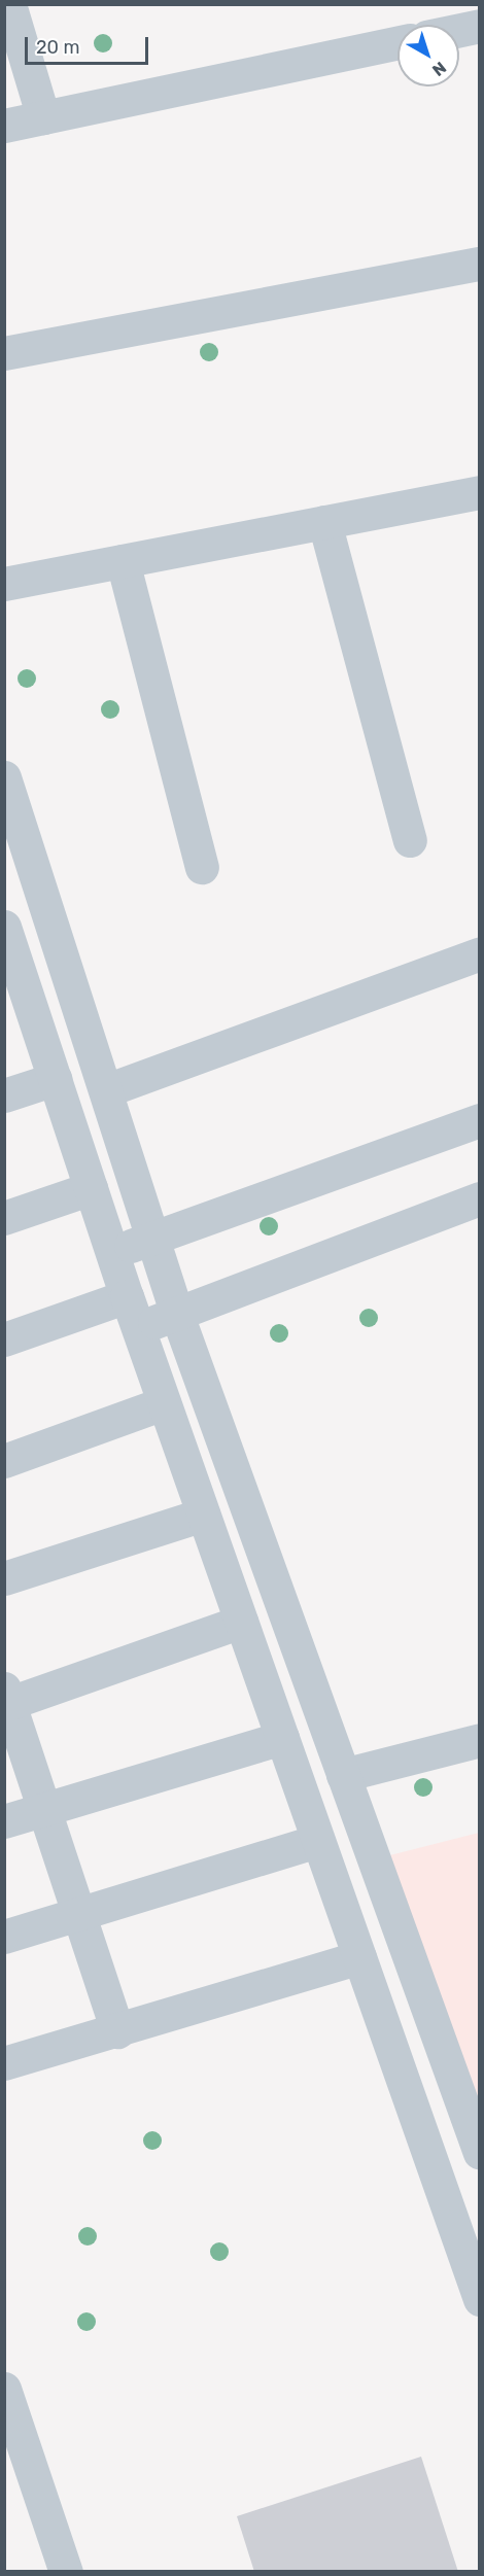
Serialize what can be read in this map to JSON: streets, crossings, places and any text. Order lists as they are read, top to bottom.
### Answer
{
  "scale_bar": "20 m",
  "north": "bottom right"
}
